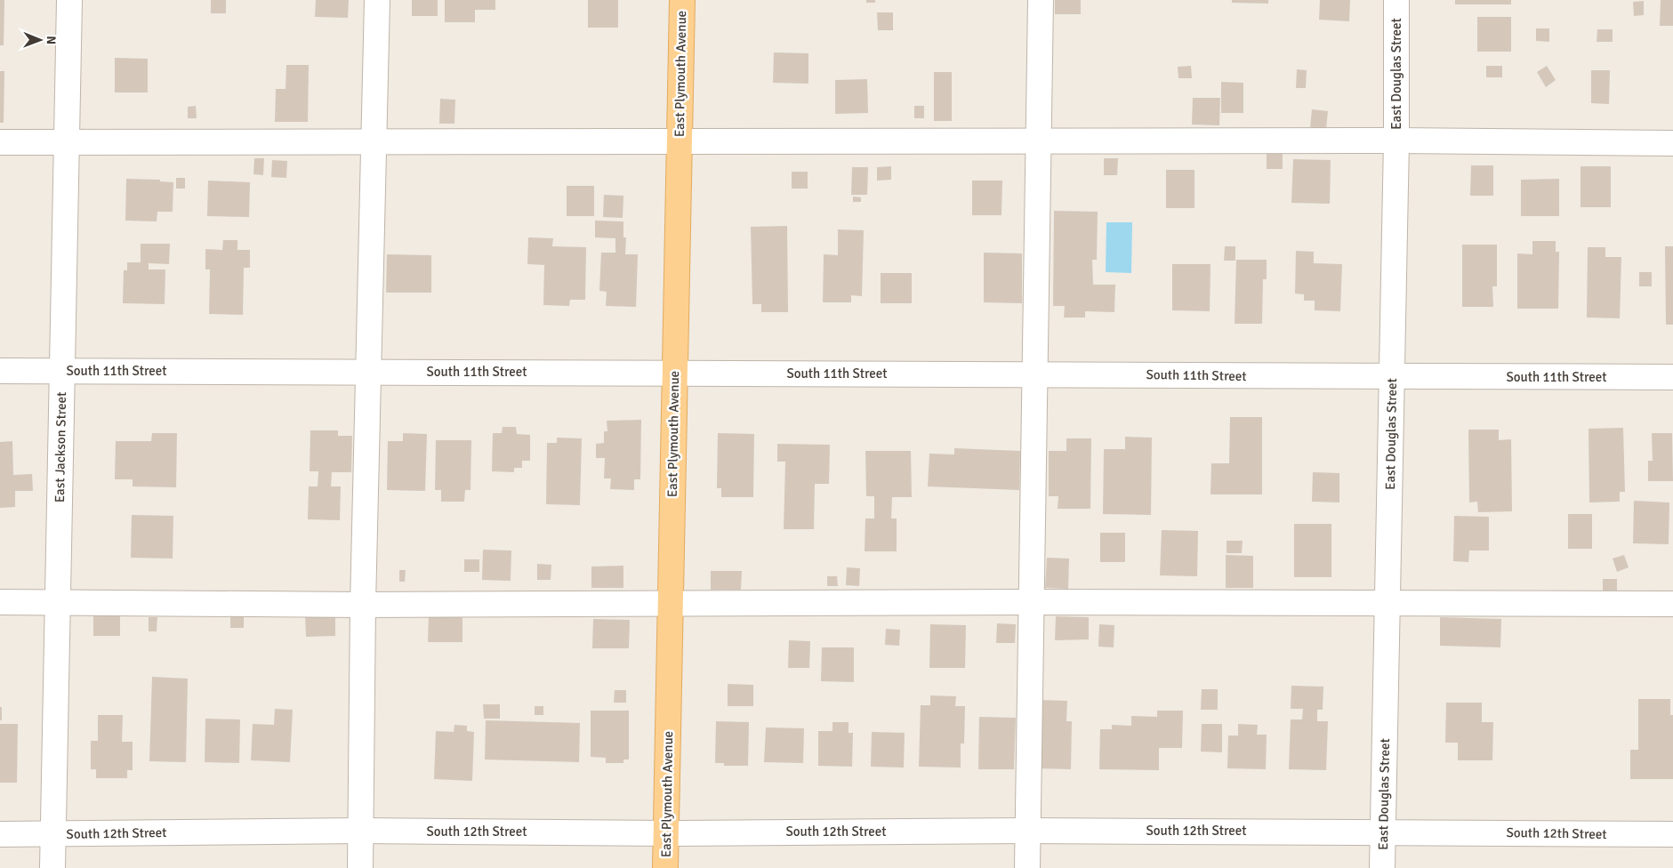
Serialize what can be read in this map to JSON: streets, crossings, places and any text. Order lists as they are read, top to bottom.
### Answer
{
  "streets": {
    "main road": ["East Plymouth Avenue"],
    "street": [
      "East Douglas Street",
      "South 11th Street",
      "East Jackson Street",
      "South 12th Street"
    ]
  },
  "crossings": [
    ["East Plymouth Avenue", "South 11th Street"],
    ["East Plymouth Avenue", "South 12th Street"],
    ["East Douglas Street", "South 11th Street"],
    ["East Douglas Street", "South 12th Street"],
    ["South 11th Street", "East Jackson Street"],
    ["East Jackson Street", "South 12th Street"]
  ],
  "north": "right"
}
